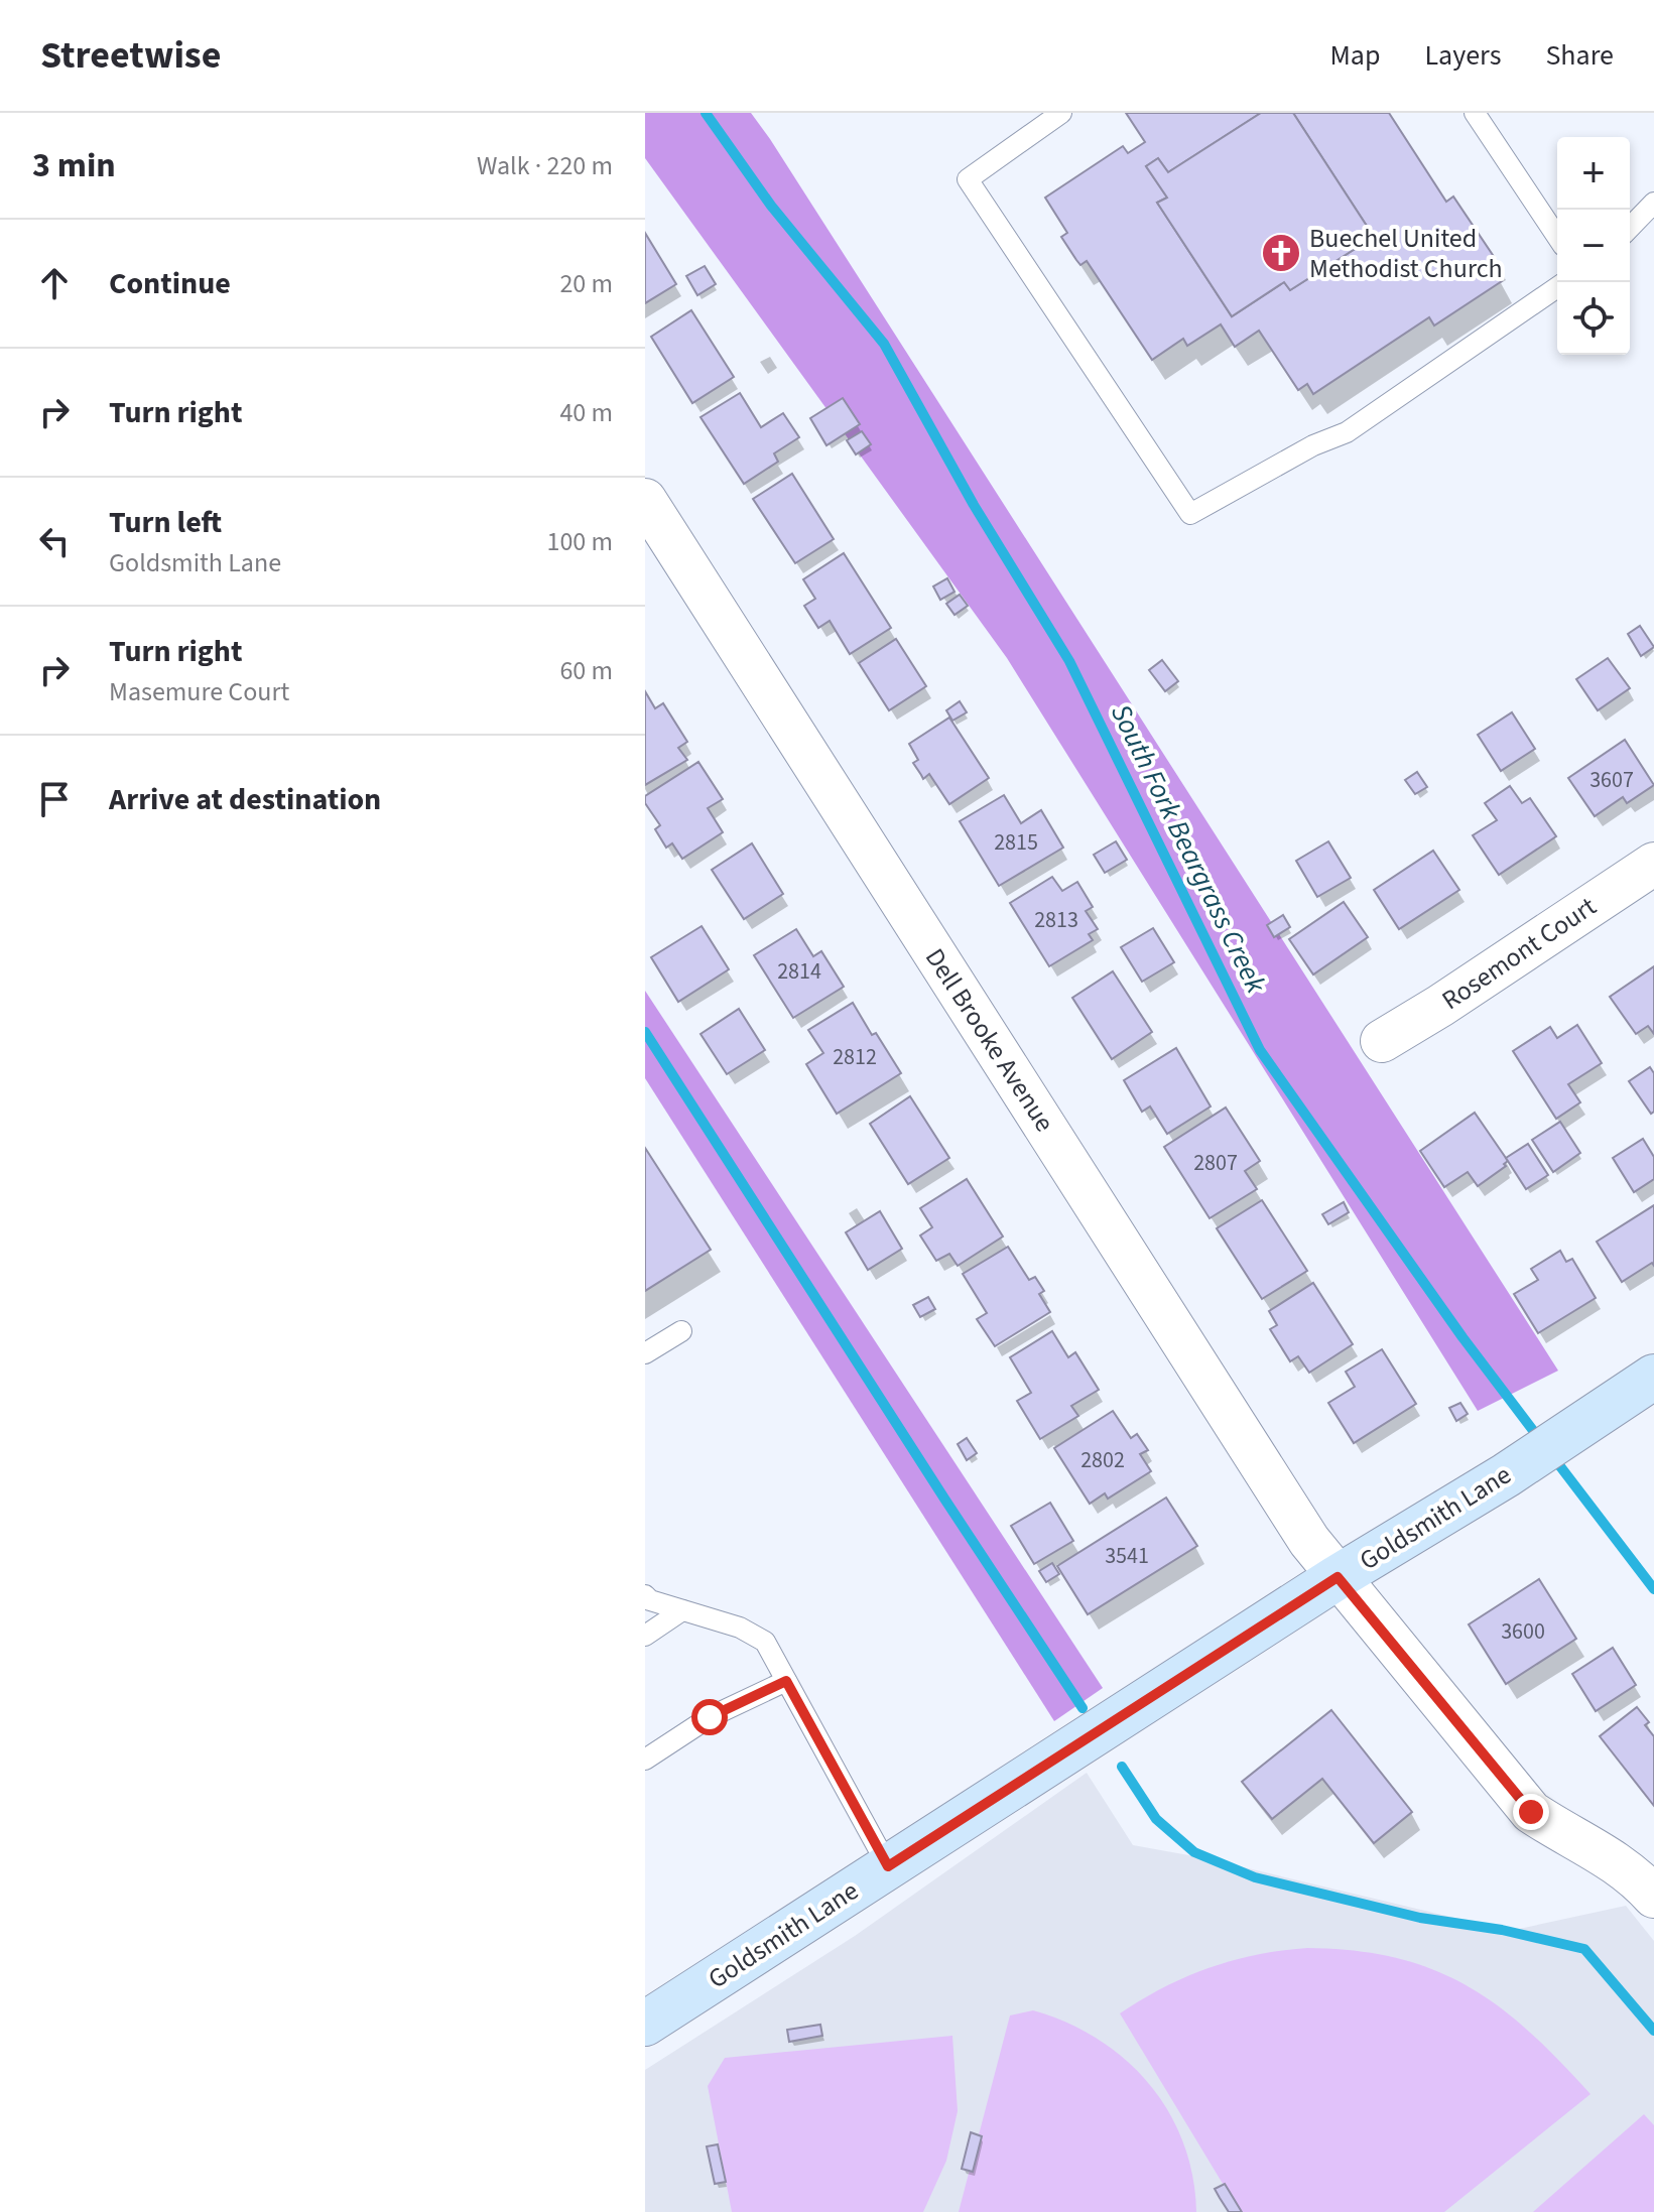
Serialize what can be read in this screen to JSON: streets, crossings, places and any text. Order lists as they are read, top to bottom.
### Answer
{
  "streets": {
    "street": ["Rosemont Court", "Dell Brooke Avenue", "Goldsmith Lane"]
  },
  "crossings": [
    ["Dell Brooke Avenue", "Goldsmith Lane"]
  ],
  "water": ["South Fork Beargrass Creek"],
  "places": {
    "church": ["Buechel United Methodist Church"]
  },
  "house_numbers": [
    "3607",
    "2815",
    "2813",
    "2814",
    "2812",
    "2807",
    "2802",
    "3541",
    "3600"
  ],
  "page": {
    "header": "Streetwise",
    "nav": ["Map", "Layers", "Share"],
    "heading": ["3 min", "Walk · 220 m"],
    "map_buttons": ["+", "−"],
    "list": [
      ["Continue", "20 m"],
      ["Turn right", "40 m"],
      ["Turn left", "Goldsmith Lane", "100 m"],
      ["Turn right", "Masemure Court", "60 m"],
      "Arrive at destination"
    ]
  }
}
